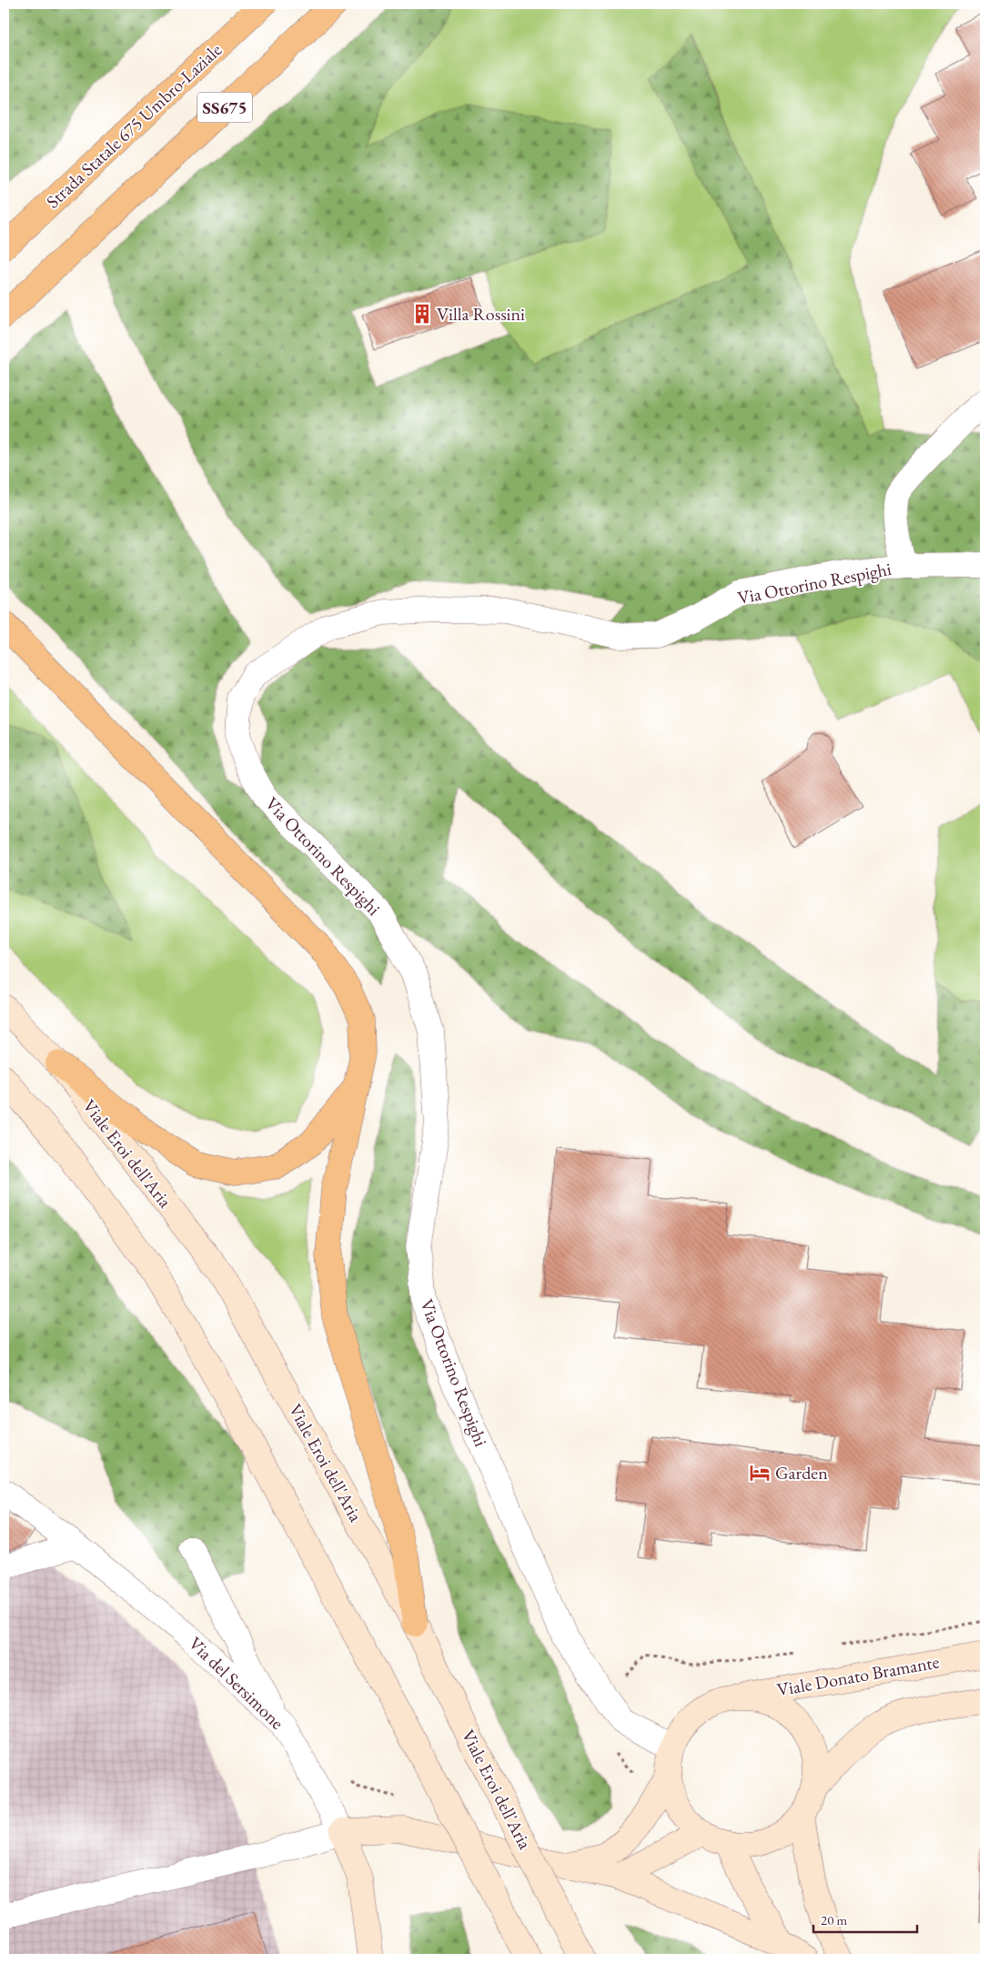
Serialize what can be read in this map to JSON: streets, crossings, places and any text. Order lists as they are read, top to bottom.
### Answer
{
  "streets": {
    "highway": ["SS675", "Strada Statale 675 Umbro-Laziale"],
    "main road": ["Viale Eroi dell'Aria", "Viale Donato Bramante"],
    "street": ["Via Ottorino Respighi", "Via del Sersimone"]
  },
  "crossings": [
    ["Via Ottorino Respighi", "Viale Donato Bramante"],
    ["Viale Donato Bramante", "Via del Sersimone"]
  ],
  "places": {
    "building": ["Villa Rossini"],
    "hotel": ["Garden"]
  },
  "scale_bar": "20 m"
}
